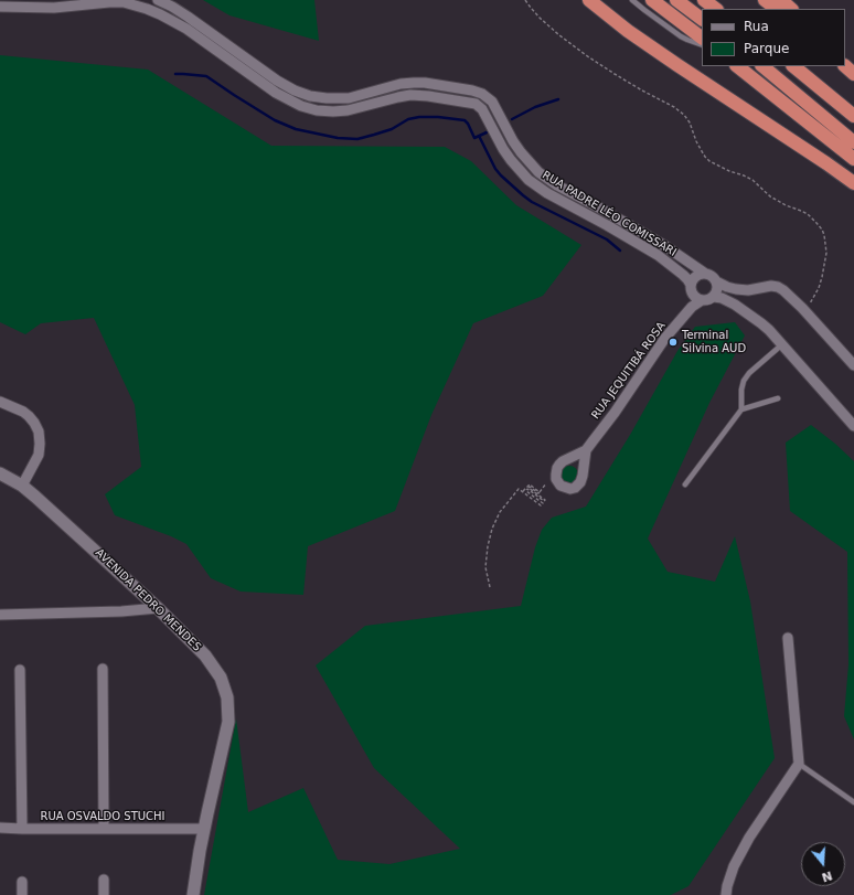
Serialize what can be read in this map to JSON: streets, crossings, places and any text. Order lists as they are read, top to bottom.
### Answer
{
  "streets": {
    "street": [
      "RUA PADRE LÉO COMISSARI",
      "RUA JEQUITIBÁ ROSA",
      "AVENIDA PEDRO MENDES",
      "RUA OSVALDO STUCHI"
    ]
  },
  "crossings": [
    ["RUA PADRE LÉO COMISSARI", "RUA JEQUITIBÁ ROSA"],
    ["AVENIDA PEDRO MENDES", "RUA OSVALDO STUCHI"]
  ],
  "places": ["Terminal Silvina AUD"],
  "legend": ["Rua", "Parque"],
  "north": "bottom"
}
